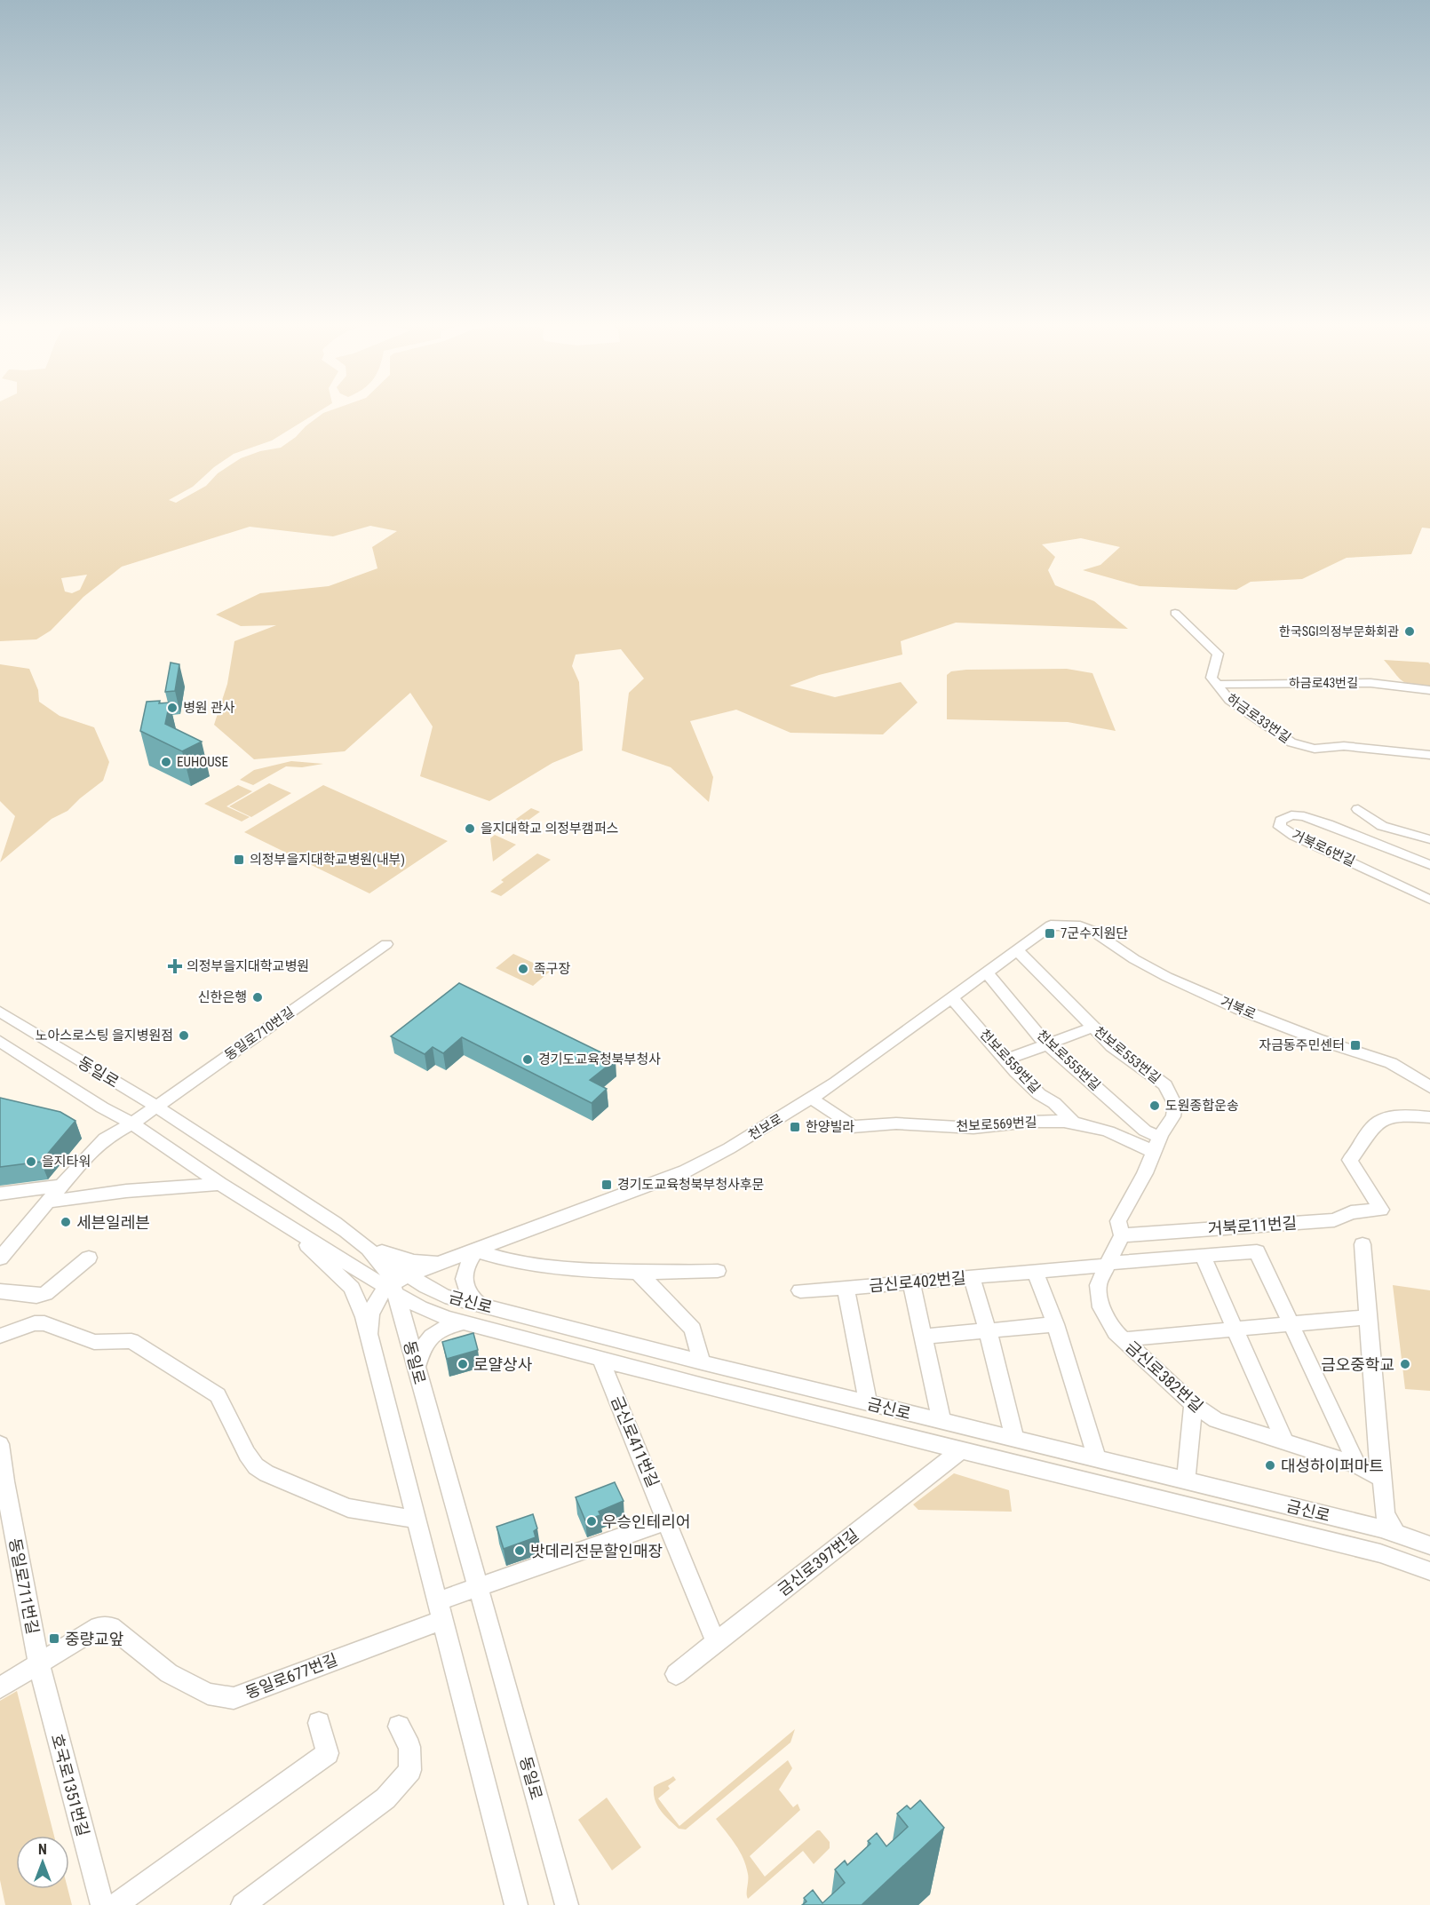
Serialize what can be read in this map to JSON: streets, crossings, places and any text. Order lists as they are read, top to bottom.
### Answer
{
  "streets": {
    "street": [
      "하금로43번길",
      "하금로33번길",
      "거북로6번길",
      "거북로",
      "동일로710번길",
      "천보로553번길",
      "천보로555번길",
      "천보로559번길",
      "동일로",
      "천보로569번길",
      "천보로",
      "거북로11번길",
      "금신로402번길",
      "금신로",
      "금신로382번길",
      "금신로411번길",
      "금신로397번길",
      "동일로711번길",
      "동일로677번길",
      "호국로1351번길"
    ]
  },
  "crossings": [
    ["하금로43번길", "하금로33번길"],
    ["거북로", "천보로"],
    ["동일로710번길", "동일로"],
    ["천보로553번길", "천보로555번길"],
    ["천보로553번길", "천보로569번길"],
    ["천보로553번길", "천보로"],
    ["천보로553번길", "거북로11번길"],
    ["천보로553번길", "금신로382번길"],
    ["천보로555번길", "천보로"],
    ["천보로559번길", "천보로569번길"],
    ["천보로559번길", "천보로"],
    ["동일로", "금신로"],
    ["동일로", "동일로677번길"],
    ["천보로569번길", "천보로"],
    ["거북로11번길", "금신로382번길"],
    ["금신로402번길", "금신로382번길"],
    ["금신로", "금신로411번길"],
    ["금신로", "금신로397번길"],
    ["금신로411번길", "금신로397번길"],
    ["금신로411번길", "동일로677번길"],
    ["동일로711번길", "동일로677번길"],
    ["동일로711번길", "호국로1351번길"],
    ["동일로677번길", "호국로1351번길"]
  ],
  "places": {
    "other": [
      "한국SGI의정부문화회관",
      "병원 관사",
      "EUHOUSE",
      "을지대학교 의정부캠퍼스",
      "족구장",
      "신한은행",
      "노아스로스팅 을지병원점",
      "경기도교육청북부청사",
      "도원종합운송",
      "을지타워",
      "세븐일레븐",
      "로얄상사",
      "금오중학교",
      "대성하이퍼마트",
      "우승인테리어",
      "밧데리전문할인매장"
    ],
    "transit": [
      "의정부을지대학교병원(내부)",
      "7군수지원단",
      "자금동주민센터",
      "한양빌라",
      "경기도교육청북부청사후문",
      "중량교앞"
    ],
    "health": ["의정부을지대학교병원"]
  },
  "north": "top"
}
